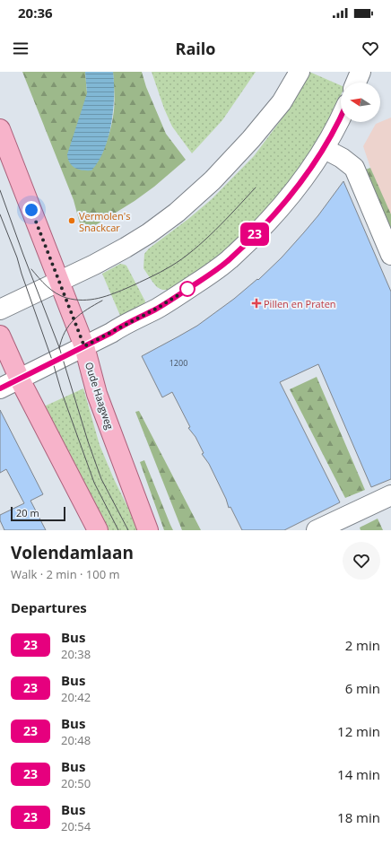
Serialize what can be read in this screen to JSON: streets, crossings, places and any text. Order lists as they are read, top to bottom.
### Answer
{
  "streets": {
    "main road": ["Oude Haagweg"]
  },
  "places": {
    "other": ["Vermolen's Snackcar"],
    "health": ["Pillen en Praten"]
  },
  "lines": ["bus line 23"],
  "house_numbers": ["1200"],
  "scale_bar": "20 m",
  "north": "left",
  "page": {
    "status": "20:36",
    "header": "Railo",
    "on_map": "23",
    "scale": "20 m",
    "heading": [
      ["Volendamlaan", "Walk · 2 min · 100 m"],
      "Departures"
    ],
    "list": [
      {
        "mark": "23",
        "name": "Bus",
        "note": "20:38",
        "value": "2 min"
      },
      {
        "mark": "23",
        "name": "Bus",
        "note": "20:42",
        "value": "6 min"
      },
      {
        "mark": "23",
        "name": "Bus",
        "note": "20:48",
        "value": "12 min"
      },
      {
        "mark": "23",
        "name": "Bus",
        "note": "20:50",
        "value": "14 min"
      },
      {
        "mark": "23",
        "name": "Bus",
        "note": "20:54",
        "value": "18 min"
      }
    ]
  }
}
